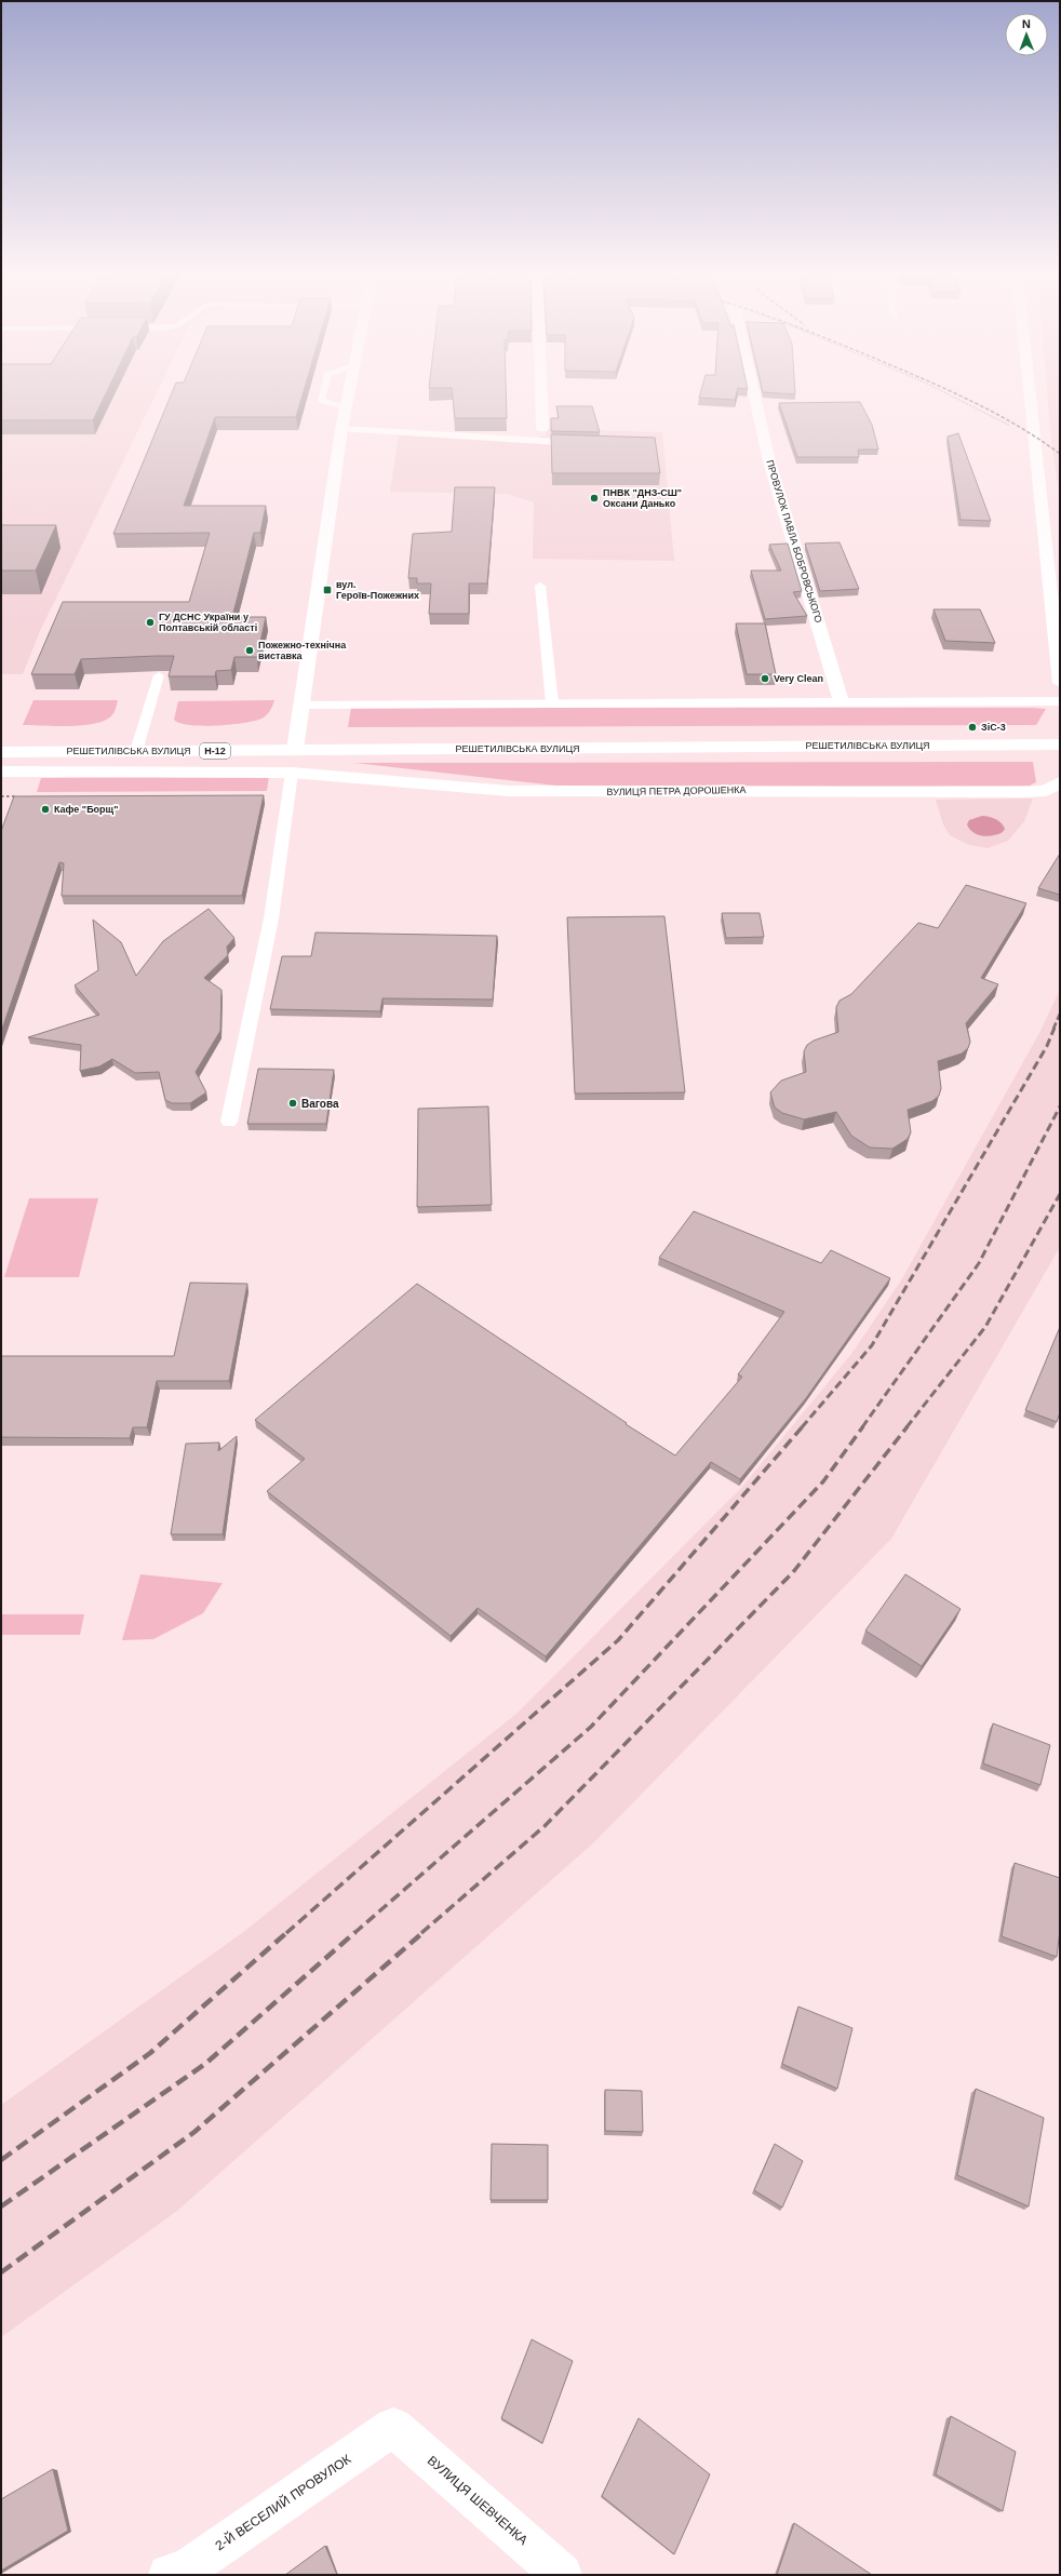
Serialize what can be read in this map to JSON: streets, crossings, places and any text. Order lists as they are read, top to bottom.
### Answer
{
  "streets": {
    "street": [
      "ПРОВУЛОК ПАВЛА БОБРОВСЬКОГО",
      "РЕШЕТИЛІВСЬКА ВУЛИЦЯ",
      "Н-12",
      "ВУЛИЦЯ ПЕТРА ДОРОШЕНКА",
      "ВУЛИЦЯ ШЕВЧЕНКА",
      "2-Й ВЕСЕЛИЙ ПРОВУЛОК"
    ]
  },
  "crossings": [
    ["ВУЛИЦЯ ШЕВЧЕНКА", "2-Й ВЕСЕЛИЙ ПРОВУЛОК"]
  ],
  "places": {
    "other": [
      "ПНВК \"ДНЗ-СШ\" Оксани Данько",
      "ГУ ДСНС України у Полтавській області",
      "Пожежно-технічна виставка",
      "Very Clean",
      "ЗіС-3",
      "Кафе \"Борщ\"",
      "Вагова"
    ],
    "transit": ["вул. Героїв-Пожежних"]
  },
  "north": "top"
}
